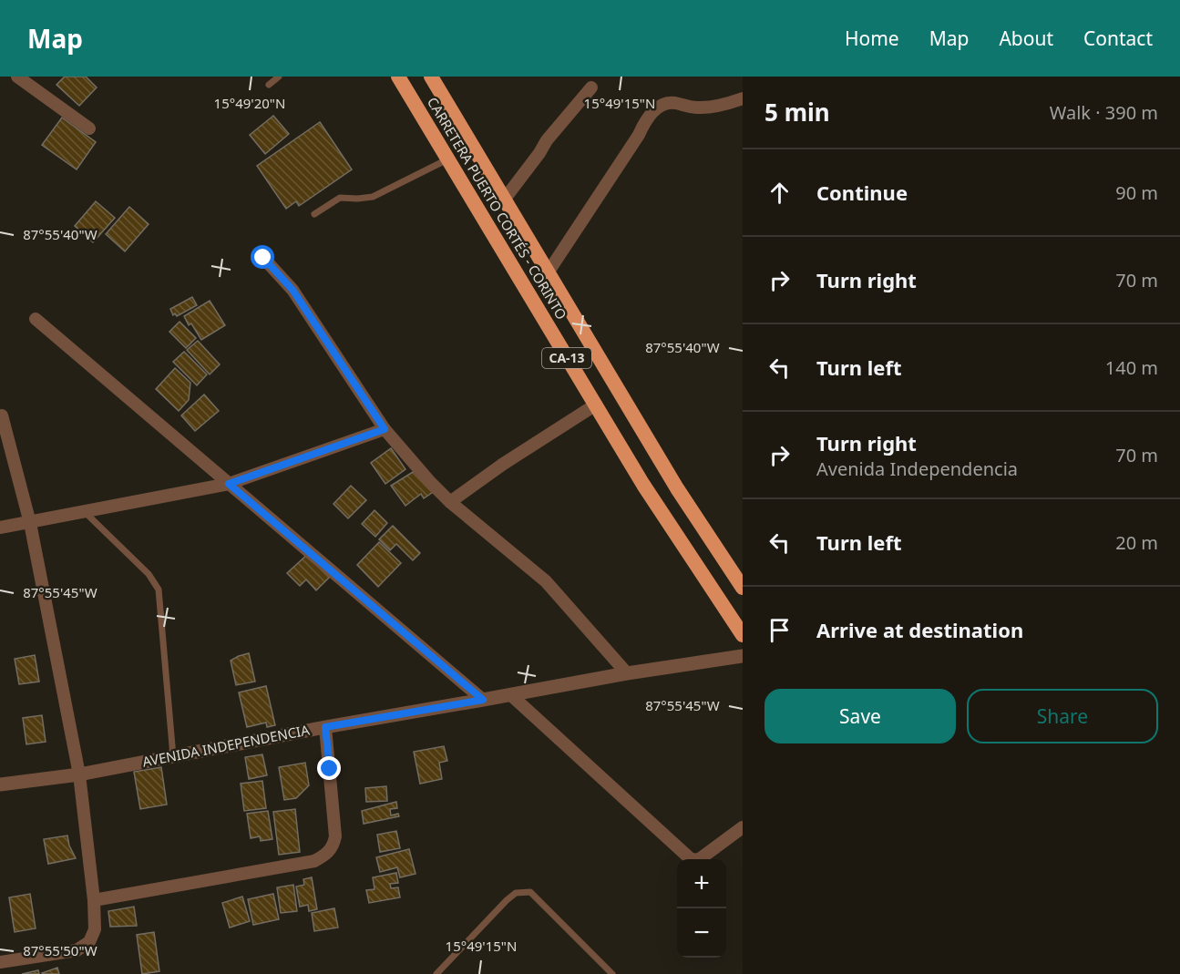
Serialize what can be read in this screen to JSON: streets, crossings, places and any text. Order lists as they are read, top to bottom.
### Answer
{
  "streets": {
    "highway": ["CARRETERA PUERTO CORTÉS - CORINTO", "CA-13"],
    "street": ["AVENIDA INDEPENDENCIA"]
  },
  "page": {
    "header": "Map",
    "nav": [
      "Home",
      "Map",
      "About",
      "Contact"
    ],
    "heading": ["5 min", "Walk · 390 m"],
    "list": [
      ["Continue", "90 m"],
      ["Turn right", "70 m"],
      ["Turn left", "140 m"],
      ["Turn right", "Avenida Independencia", "70 m"],
      ["Turn left", "20 m"],
      "Arrive at destination"
    ],
    "buttons": ["Save", "Share"],
    "map_buttons": ["+", "−"]
  },
  "coordinates": [
    "15°49'20\"N",
    "15°49'15\"N",
    "87°55'40\"W",
    "87°55'45\"W",
    "87°55'50\"W"
  ]
}
